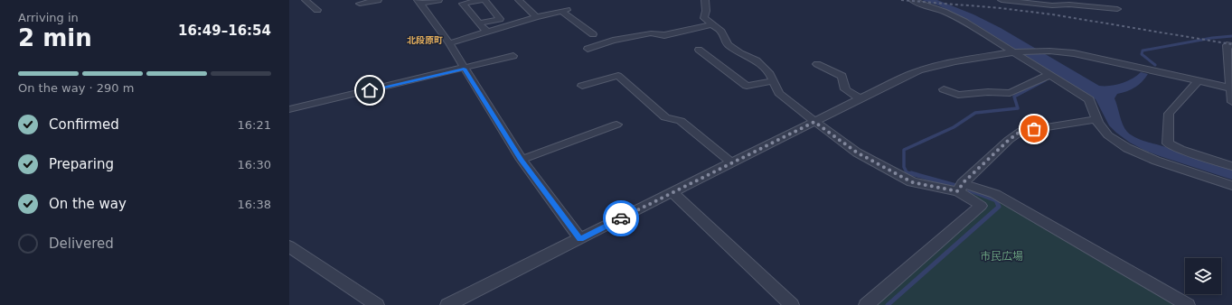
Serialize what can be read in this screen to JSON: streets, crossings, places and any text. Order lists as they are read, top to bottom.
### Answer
{
  "districts": ["北段原町"],
  "parks": ["市民広場"],
  "page": {
    "heading": ["2 min", "Arriving in", "16:49–16:54"],
    "bar": "On the way · 290 m",
    "list": [
      ["Confirmed", "16:21"],
      ["Preparing", "16:30"],
      ["On the way", "16:38"],
      "Delivered"
    ]
  }
}
